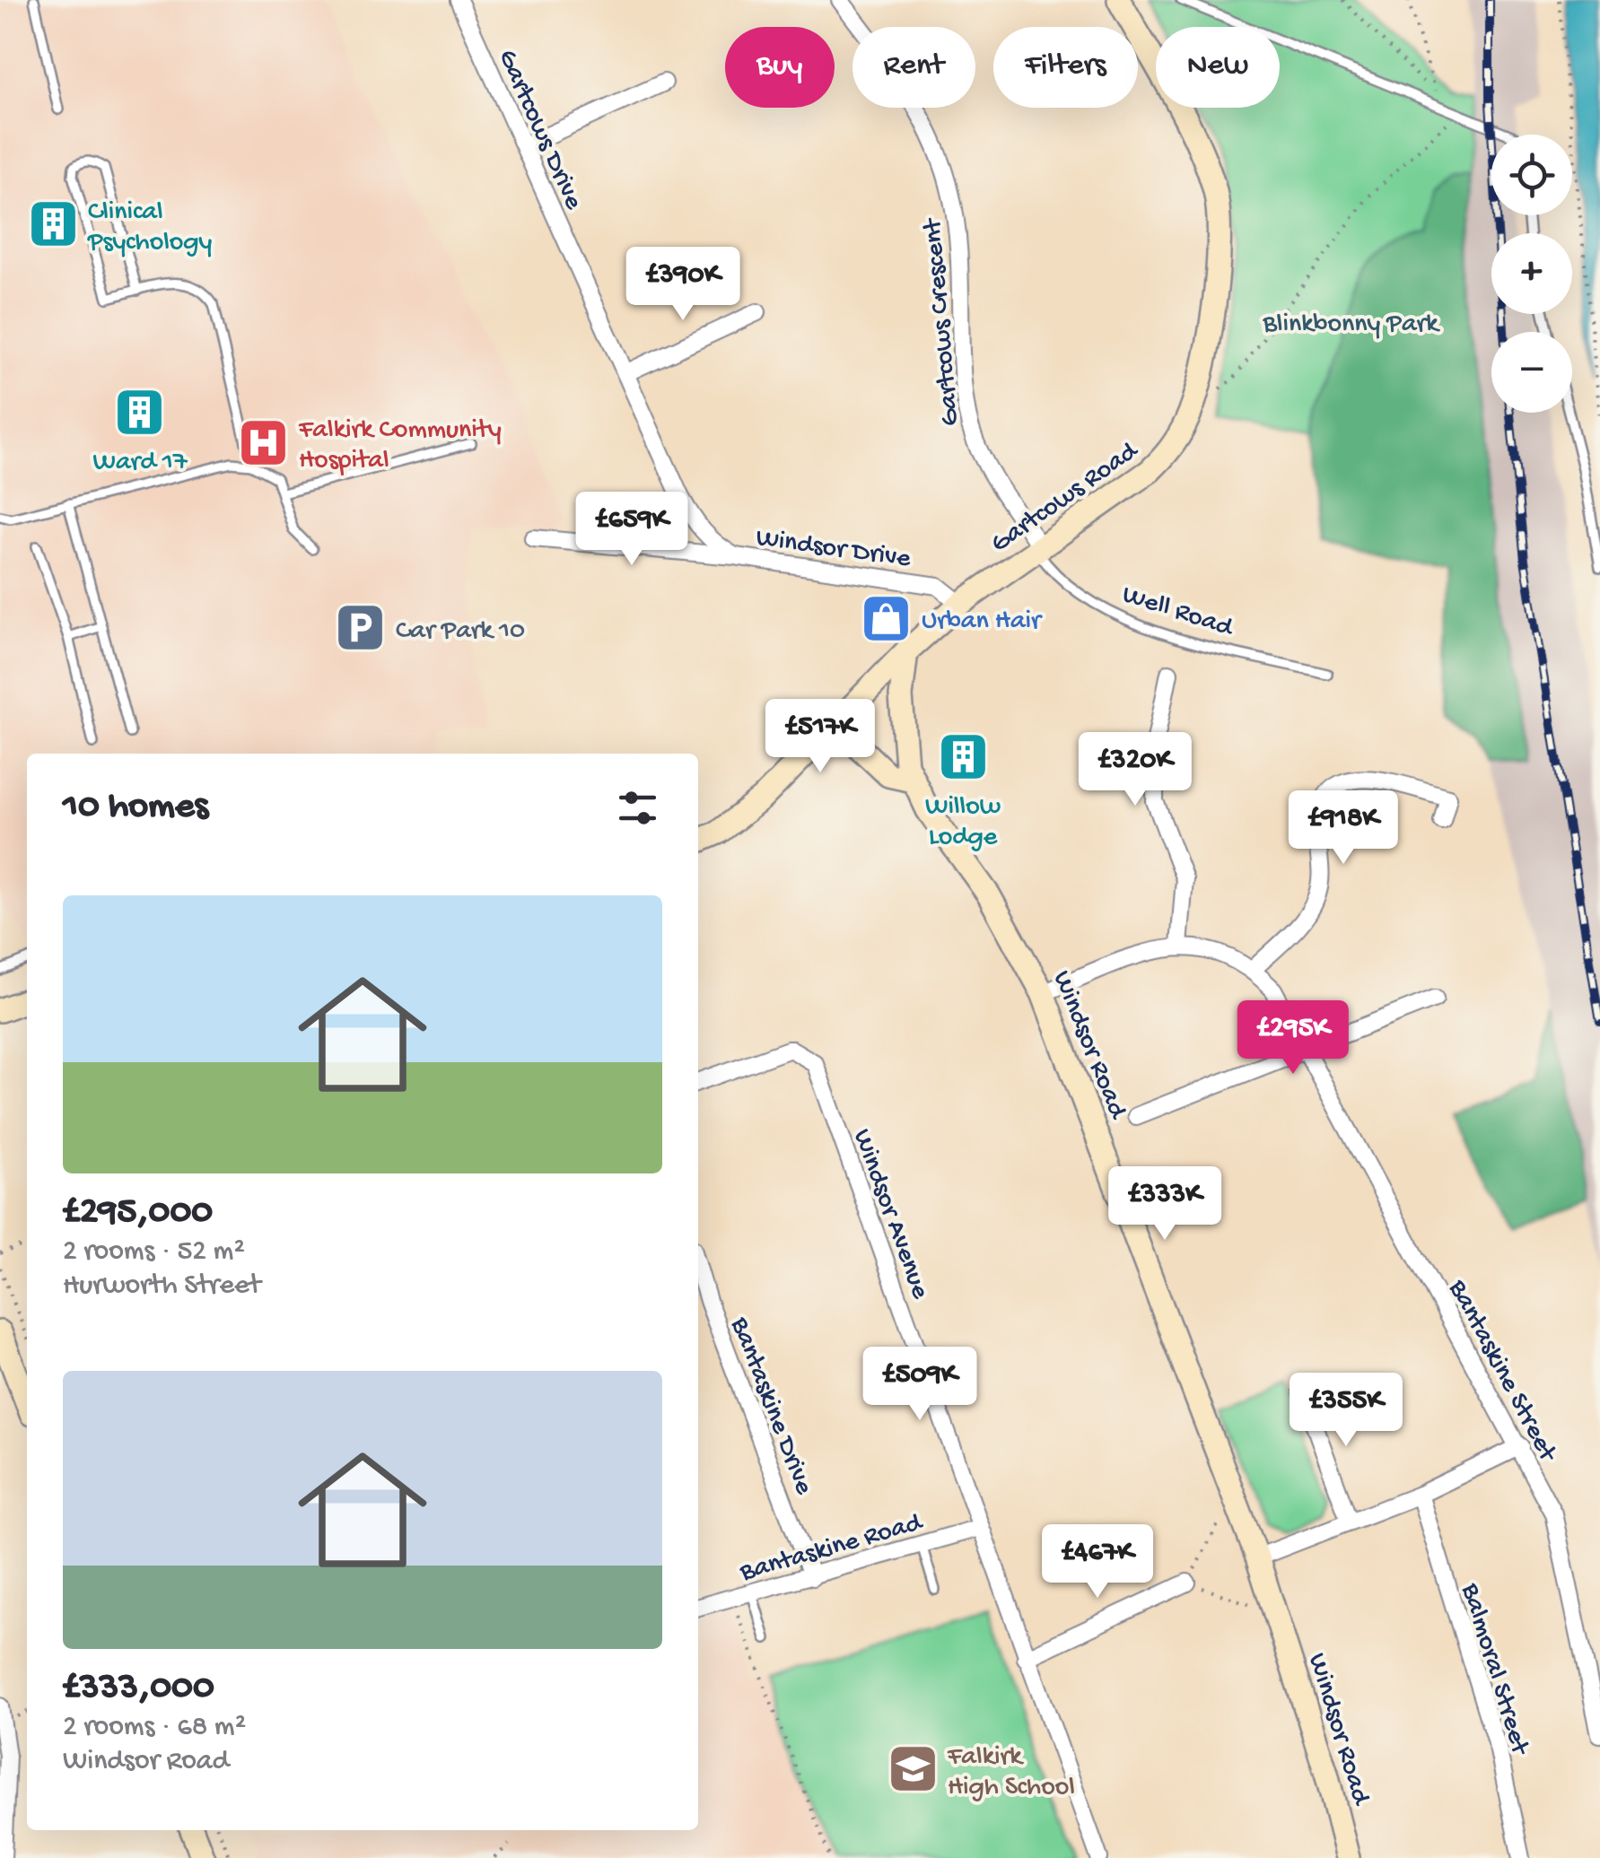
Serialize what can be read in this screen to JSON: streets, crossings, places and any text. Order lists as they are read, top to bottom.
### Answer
{
  "streets": {
    "street": [
      "Gartcows Drive",
      "Gartcows Crescent",
      "Gartcows Road",
      "Windsor Drive",
      "Windsor Road",
      "Windsor Avenue",
      "Bantaskine Street",
      "Bantaskine Drive",
      "Bantaskine Road",
      "Balmoral Street"
    ],
    "lane": ["Well Road"]
  },
  "crossings": [
    ["Gartcows Drive", "Windsor Drive"],
    ["Gartcows Crescent", "Gartcows Road"],
    ["Gartcows Crescent", "Well Road"],
    ["Gartcows Road", "Windsor Drive"],
    ["Gartcows Road", "Well Road"],
    ["Gartcows Road", "Windsor Road"],
    ["Windsor Avenue", "Bantaskine Road"],
    ["Bantaskine Drive", "Bantaskine Road"]
  ],
  "parks": ["Blinkbonny Park"],
  "places": {
    "building": ["Clinical Psychology", "Ward 17", "Willow Lodge"],
    "hospital": ["Falkirk Community Hospital"],
    "shop": ["Urban Hair"],
    "parking": ["Car Park 10"],
    "school or university": ["Falkirk High School"]
  },
  "page": {
    "chip": [
      "Buy",
      "Rent",
      "Filters",
      "New"
    ],
    "map_buttons": ["+", "−"],
    "price": [
      "£390K",
      "£659K",
      "£517K",
      "£320K",
      "£918K",
      "£295K",
      "£333K",
      "£509K",
      "£355K",
      "£467K"
    ],
    "heading": "10 homes",
    "list": [
      {
        "name": "£295,000",
        "note": "2 rooms · 52 m² · Hurworth Street"
      },
      {
        "name": "£333,000",
        "note": "2 rooms · 68 m² · Windsor Road"
      }
    ]
  }
}
